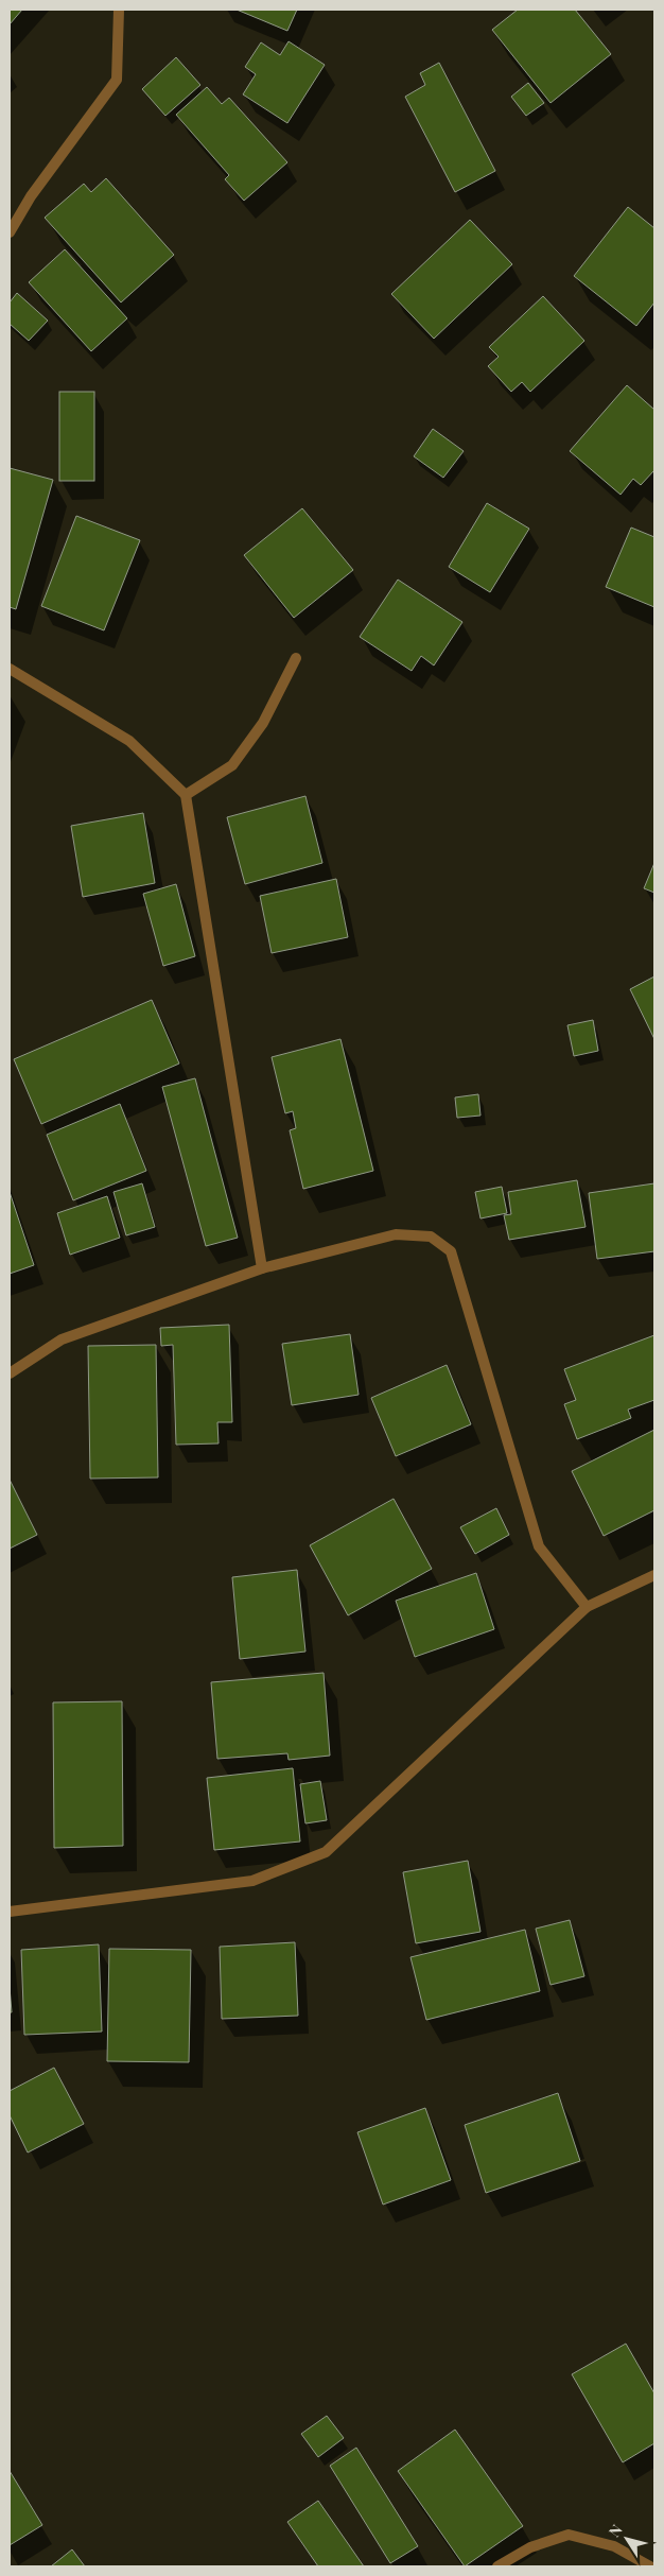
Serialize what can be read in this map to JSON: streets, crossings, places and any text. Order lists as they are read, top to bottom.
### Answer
{
  "north": "top left"
}
